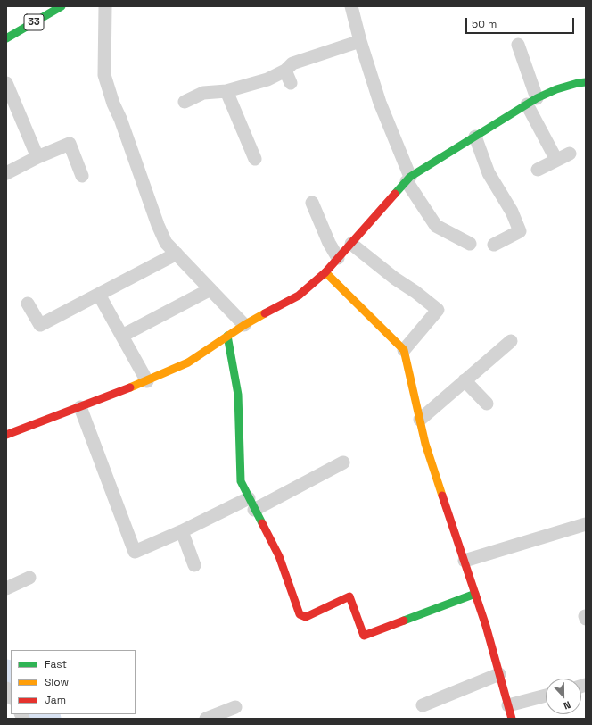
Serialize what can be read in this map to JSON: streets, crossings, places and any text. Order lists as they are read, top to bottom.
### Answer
{
  "streets": {
    "street": ["33"]
  },
  "legend": ["Fast", "Slow", "Jam"],
  "scale_bar": "50 m",
  "north": "bottom"
}
